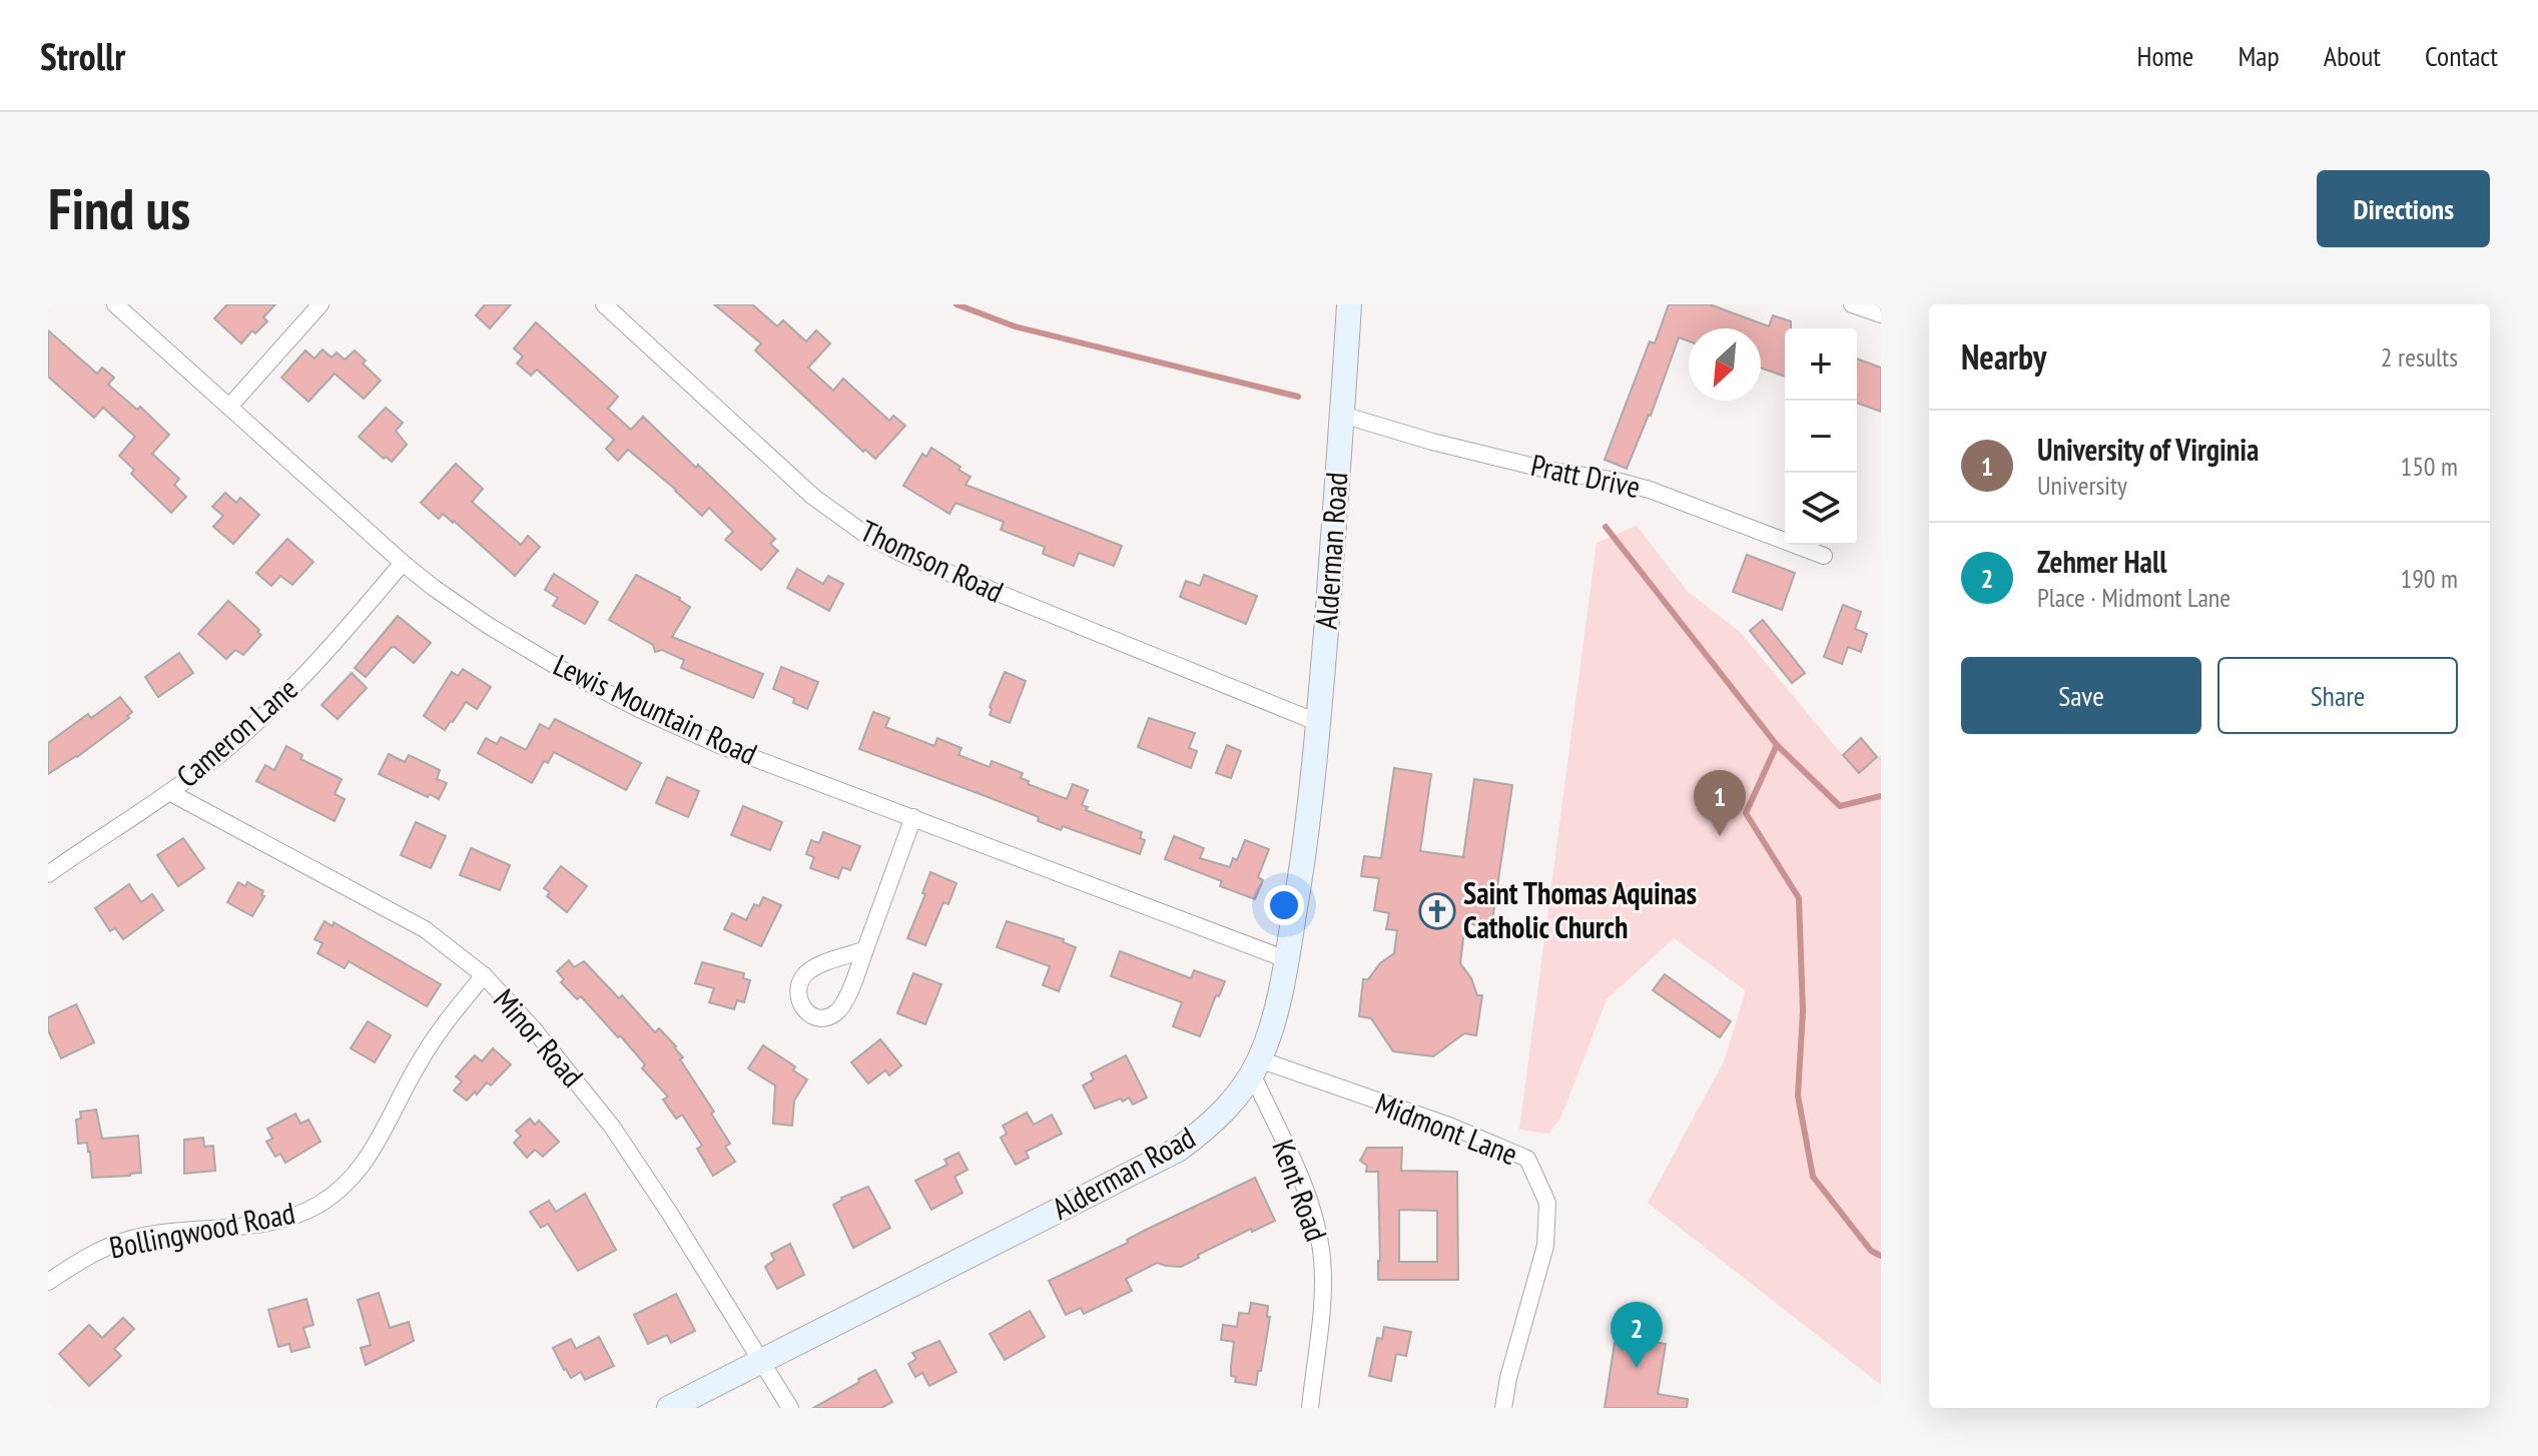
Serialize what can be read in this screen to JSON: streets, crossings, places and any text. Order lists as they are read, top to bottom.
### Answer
{
  "streets": {
    "main road": ["Alderman Road"],
    "street": [
      "Pratt Drive",
      "Thomson Road",
      "Lewis Mountain Road",
      "Cameron Lane",
      "Minor Road",
      "Midmont Lane",
      "Kent Road",
      "Bollingwood Road"
    ]
  },
  "crossings": [
    ["Pratt Drive", "Alderman Road"],
    ["Alderman Road", "Thomson Road"],
    ["Alderman Road", "Lewis Mountain Road"],
    ["Alderman Road", "Minor Road"],
    ["Alderman Road", "Midmont Lane"],
    ["Alderman Road", "Kent Road"],
    ["Lewis Mountain Road", "Cameron Lane"],
    ["Cameron Lane", "Minor Road"],
    ["Minor Road", "Bollingwood Road"],
    ["Midmont Lane", "Kent Road"]
  ],
  "places": {
    "church": ["Saint Thomas Aquinas Catholic Church"]
  },
  "north": "bottom left",
  "page": {
    "header": "Strollr",
    "nav": [
      "Home",
      "Map",
      "About",
      "Contact"
    ],
    "buttons": [
      "Directions",
      ["Save", "Share"]
    ],
    "title": "Find us",
    "heading": ["Nearby", "2 results"],
    "map_buttons": ["+", "−"],
    "list": [
      {
        "mark": "1",
        "name": "University of Virginia",
        "note": "University",
        "value": "150 m"
      },
      {
        "mark": "2",
        "name": "Zehmer Hall",
        "note": "Place · Midmont Lane",
        "value": "190 m"
      }
    ],
    "pins": ["1", "2"]
  }
}
